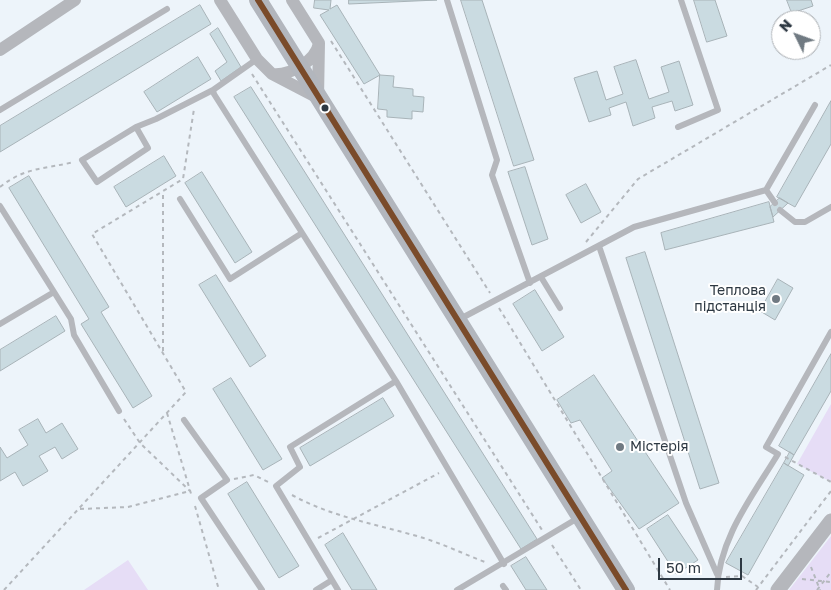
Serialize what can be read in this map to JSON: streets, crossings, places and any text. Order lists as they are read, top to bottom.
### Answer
{
  "places": ["Теплова підстанція", "Містерія"],
  "scale_bar": "50 m",
  "north": "top left"
}
